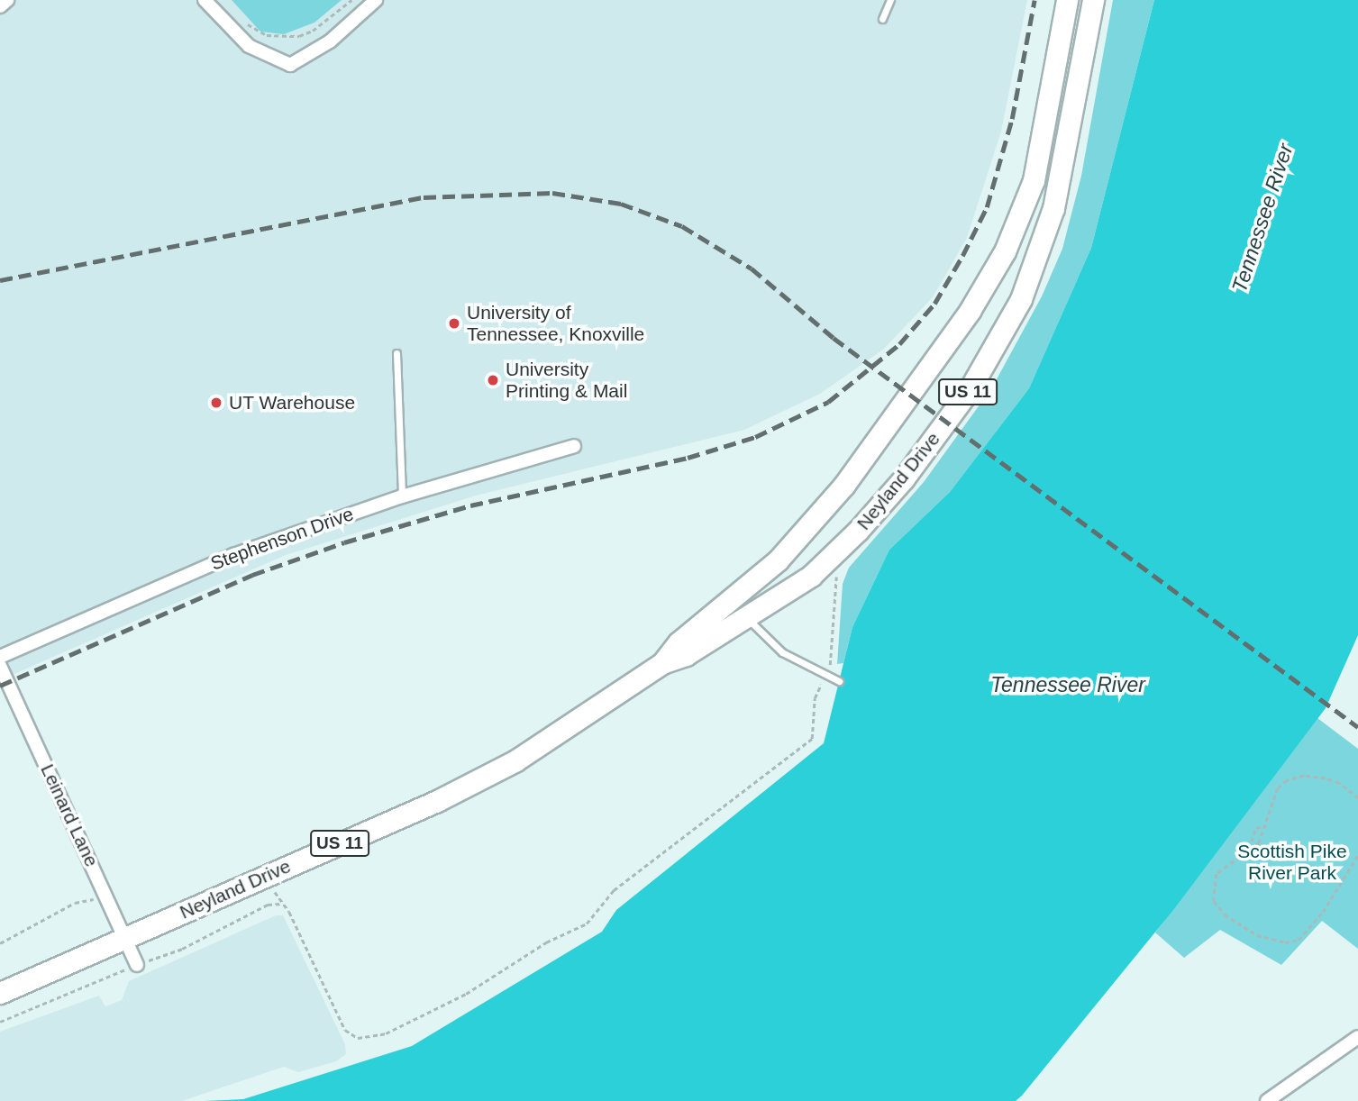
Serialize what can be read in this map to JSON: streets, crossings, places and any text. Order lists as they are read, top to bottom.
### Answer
{
  "streets": {
    "main road": ["US 11", "Neyland Drive"],
    "street": ["Stephenson Drive", "Leinard Lane"]
  },
  "crossings": [
    ["Neyland Drive", "Leinard Lane"]
  ],
  "water": ["Tennessee River"],
  "parks": ["Scottish Pike River Park"],
  "places": ["University of Tennessee, Knoxville", "University Printing & Mail", "UT Warehouse"]
}
